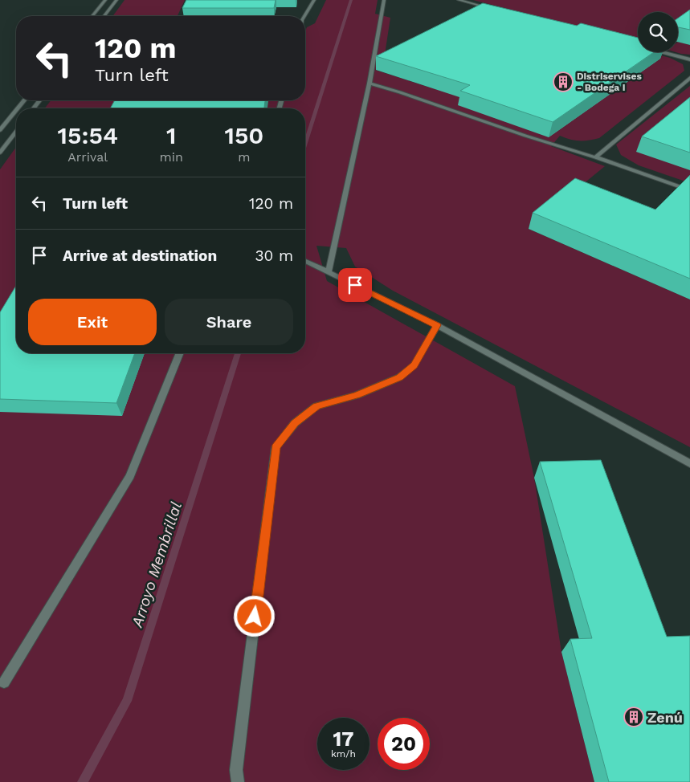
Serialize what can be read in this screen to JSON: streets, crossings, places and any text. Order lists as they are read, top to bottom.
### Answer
{
  "water": ["Arroyo Membrillal"],
  "places": {
    "building": ["Distriservises - Bodega I", "Zenú"]
  },
  "page": {
    "turn": ["120 m", "Turn left"],
    "eta": [
      "15:54",
      "Arrival",
      "1",
      "min",
      "150",
      "m"
    ],
    "list": [
      {
        "name": "Turn left",
        "value": "120 m"
      },
      {
        "name": "Arrive at destination",
        "value": "30 m"
      }
    ],
    "buttons": ["Exit", "Share"],
    "speed": "17 km/h",
    "limit": "20"
  }
}
